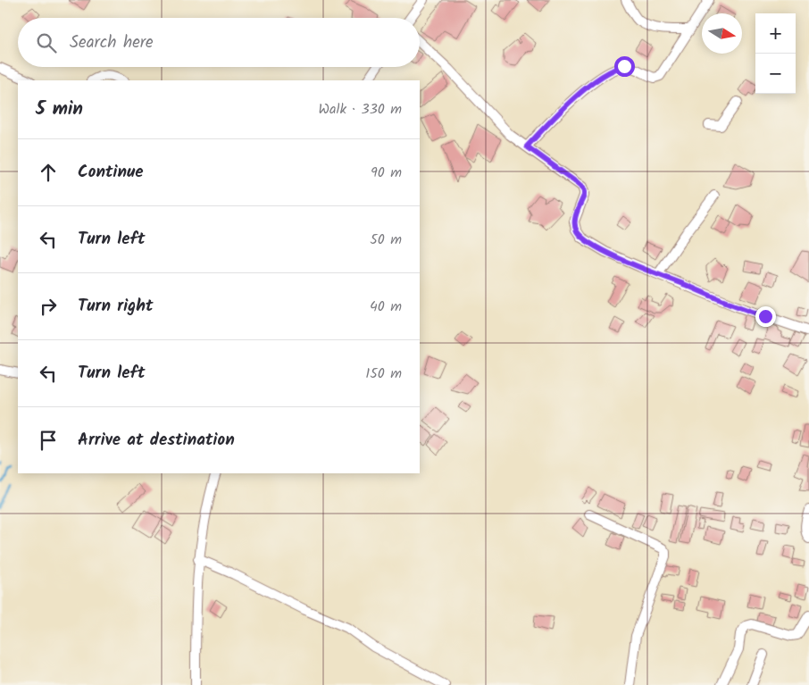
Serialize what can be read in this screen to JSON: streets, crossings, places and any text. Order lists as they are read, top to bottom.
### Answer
{
  "north": "right",
  "page": {
    "map_buttons": ["+", "−"],
    "search": "Search here",
    "heading": ["5 min", "Walk · 330 m"],
    "list": [
      ["Continue", "90 m"],
      ["Turn left", "50 m"],
      ["Turn right", "40 m"],
      ["Turn left", "150 m"],
      "Arrive at destination"
    ]
  }
}
